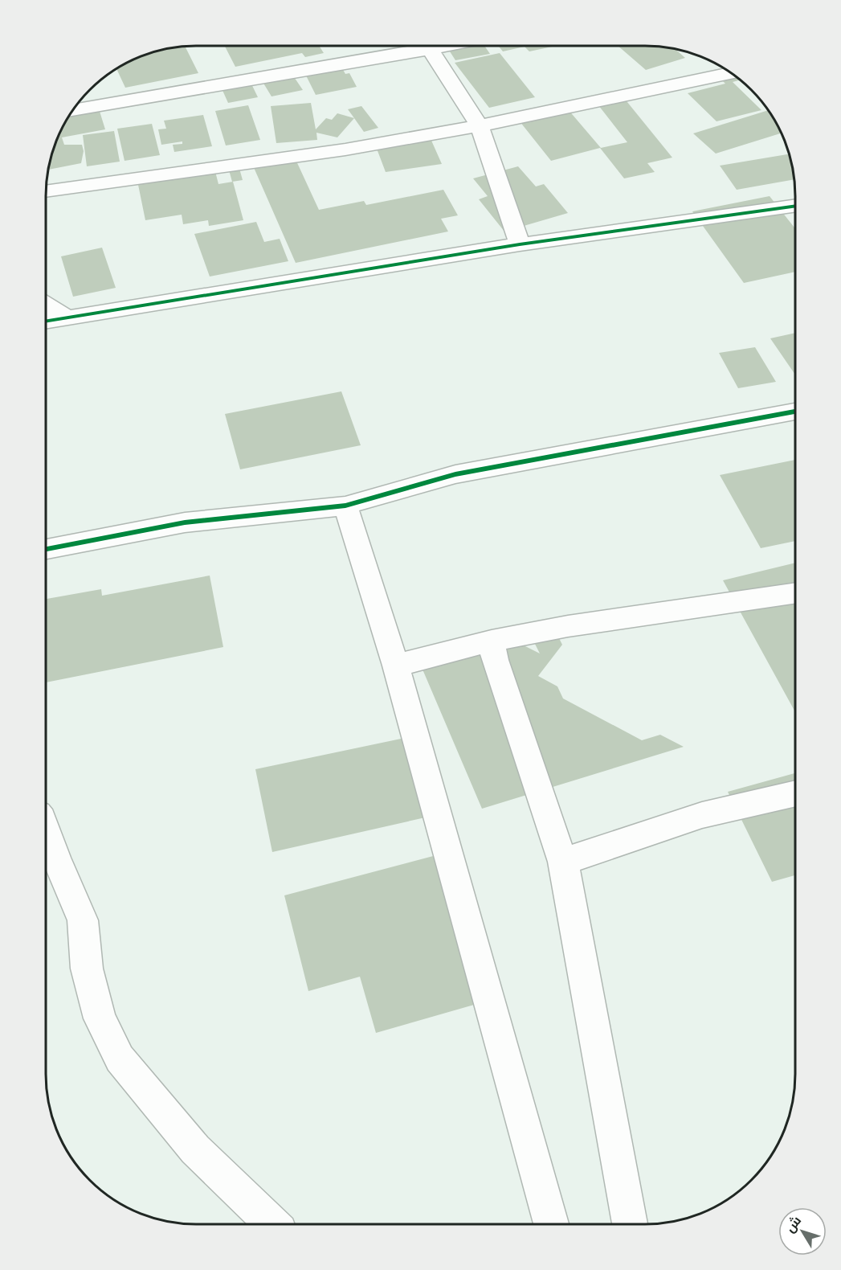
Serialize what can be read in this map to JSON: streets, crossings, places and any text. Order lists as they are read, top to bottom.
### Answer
{
  "north": "top left"
}
